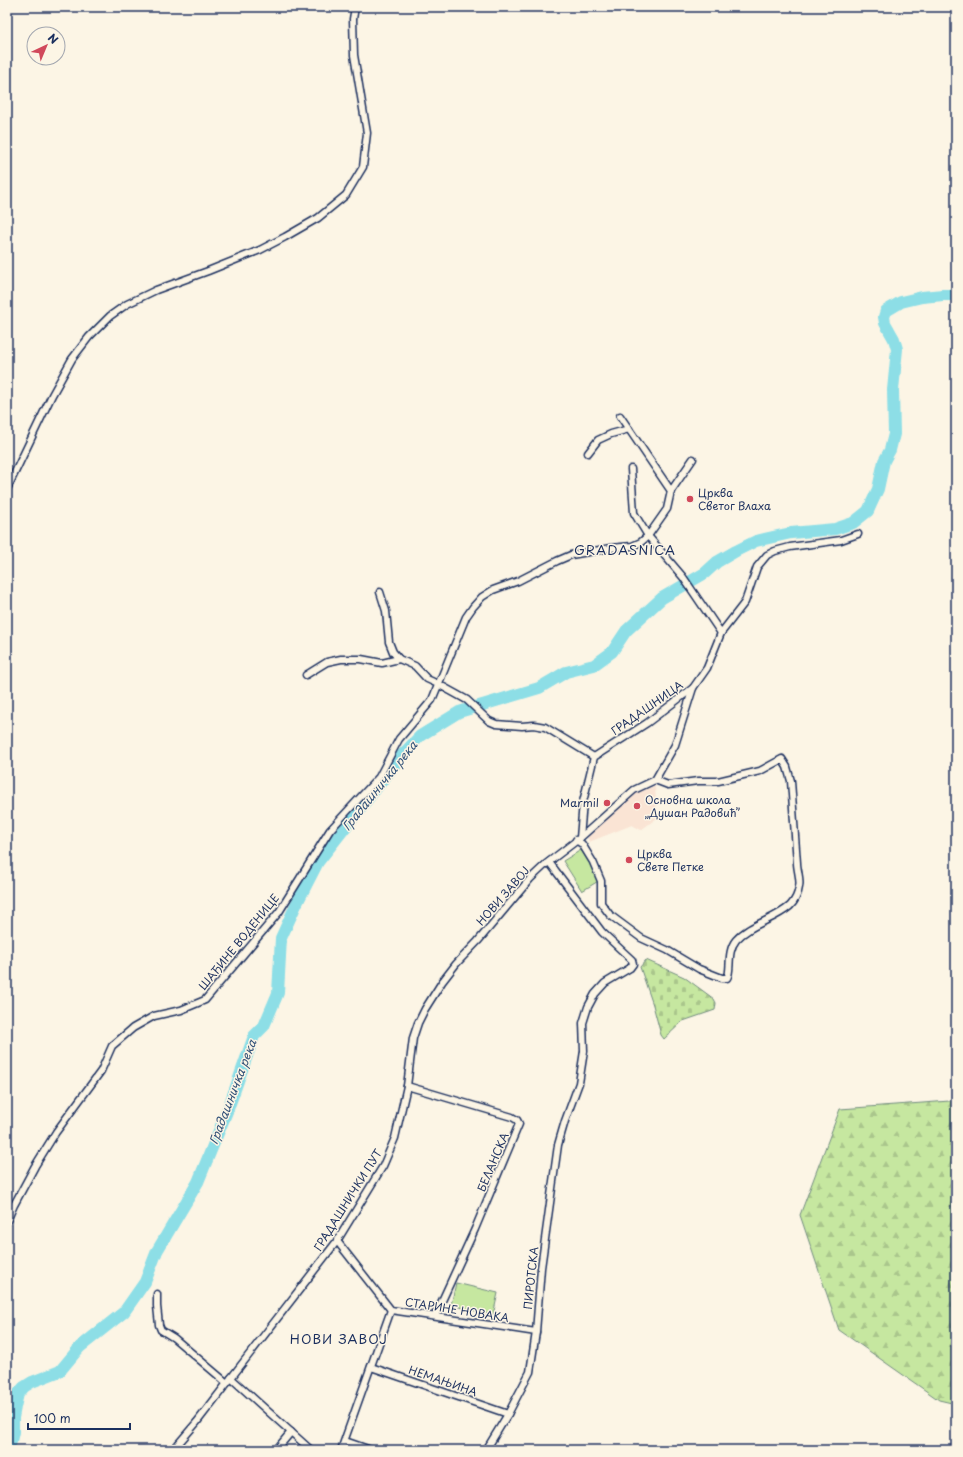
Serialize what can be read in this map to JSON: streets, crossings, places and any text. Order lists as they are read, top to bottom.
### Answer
{
  "streets": {
    "street": [
      "ГРАДАШНИЦА",
      "НОВИ ЗАВОЈ",
      "ШАЂИНЕ ВОДЕНИЦЕ",
      "БЕЛАНСКА",
      "ГРАДАШНИЧКИ ПУТ",
      "ПИРОТСКА",
      "СТАРИНЕ НОВАКА",
      "НЕМАЊИНА"
    ]
  },
  "crossings": [
    ["НОВИ ЗАВОЈ", "ГРАДАШНИЧКИ ПУТ"],
    ["НОВИ ЗАВОЈ", "ПИРОТСКА"],
    ["БЕЛАНСКА", "ГРАДАШНИЧКИ ПУТ"],
    ["БЕЛАНСКА", "СТАРИНЕ НОВАКА"],
    ["ГРАДАШНИЧКИ ПУТ", "СТАРИНЕ НОВАКА"],
    ["ПИРОТСКА", "СТАРИНЕ НОВАКА"],
    ["ПИРОТСКА", "НЕМАЊИНА"]
  ],
  "districts": ["GRADASNICA", "НОВИ ЗАВОЈ"],
  "water": ["Градашничка река"],
  "places": [
    "Црква Светог Влаха",
    "Marmil",
    "Основна школа „Душан Радовић”",
    "Црква Свете Петке"
  ],
  "scale_bar": "100 m",
  "north": "top right"
}
